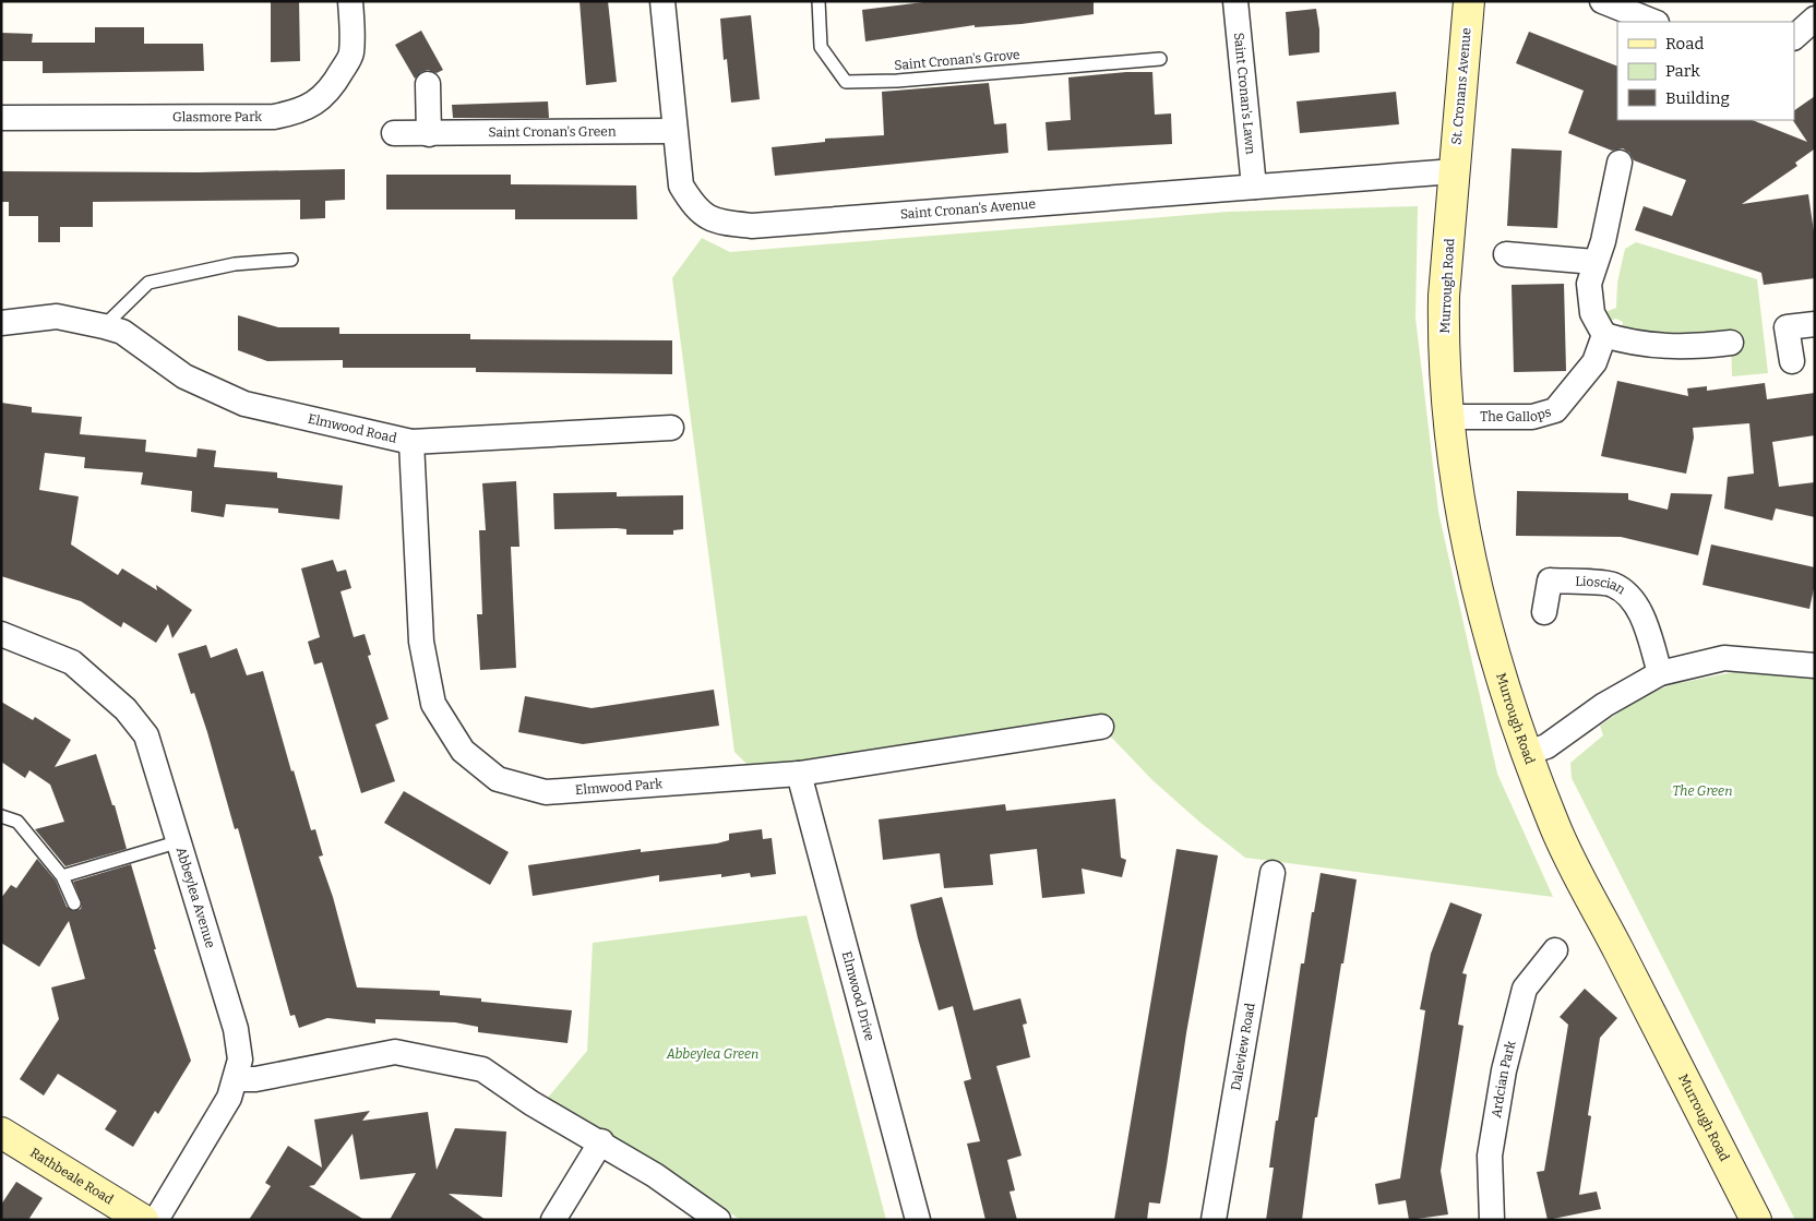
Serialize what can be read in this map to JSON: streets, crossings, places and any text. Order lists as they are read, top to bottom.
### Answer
{
  "streets": {
    "street": [
      "St. Cronans Avenue",
      "Saint Cronan's Lawn",
      "Glasmore Park",
      "Saint Cronan's Green",
      "Saint Cronan's Avenue",
      "Murrough Road",
      "The Gallops",
      "Elmwood Road",
      "Lioscian",
      "Elmwood Park",
      "Abbeylea Avenue",
      "Elmwood Drive",
      "Daleview Road",
      "Ardcian Park",
      "Rathbeale Road"
    ],
    "lane": ["Saint Cronan's Grove"]
  },
  "crossings": [
    ["St. Cronans Avenue", "Saint Cronan's Avenue"],
    ["St. Cronans Avenue", "Murrough Road"],
    ["Saint Cronan's Lawn", "Saint Cronan's Avenue"],
    ["Saint Cronan's Green", "Saint Cronan's Avenue"],
    ["Saint Cronan's Avenue", "Murrough Road"],
    ["Murrough Road", "The Gallops"],
    ["Elmwood Road", "Elmwood Park"],
    ["Elmwood Park", "Elmwood Drive"]
  ],
  "parks": ["The Green", "Abbeylea Green"],
  "legend": ["Road", "Park", "Building"]
}
